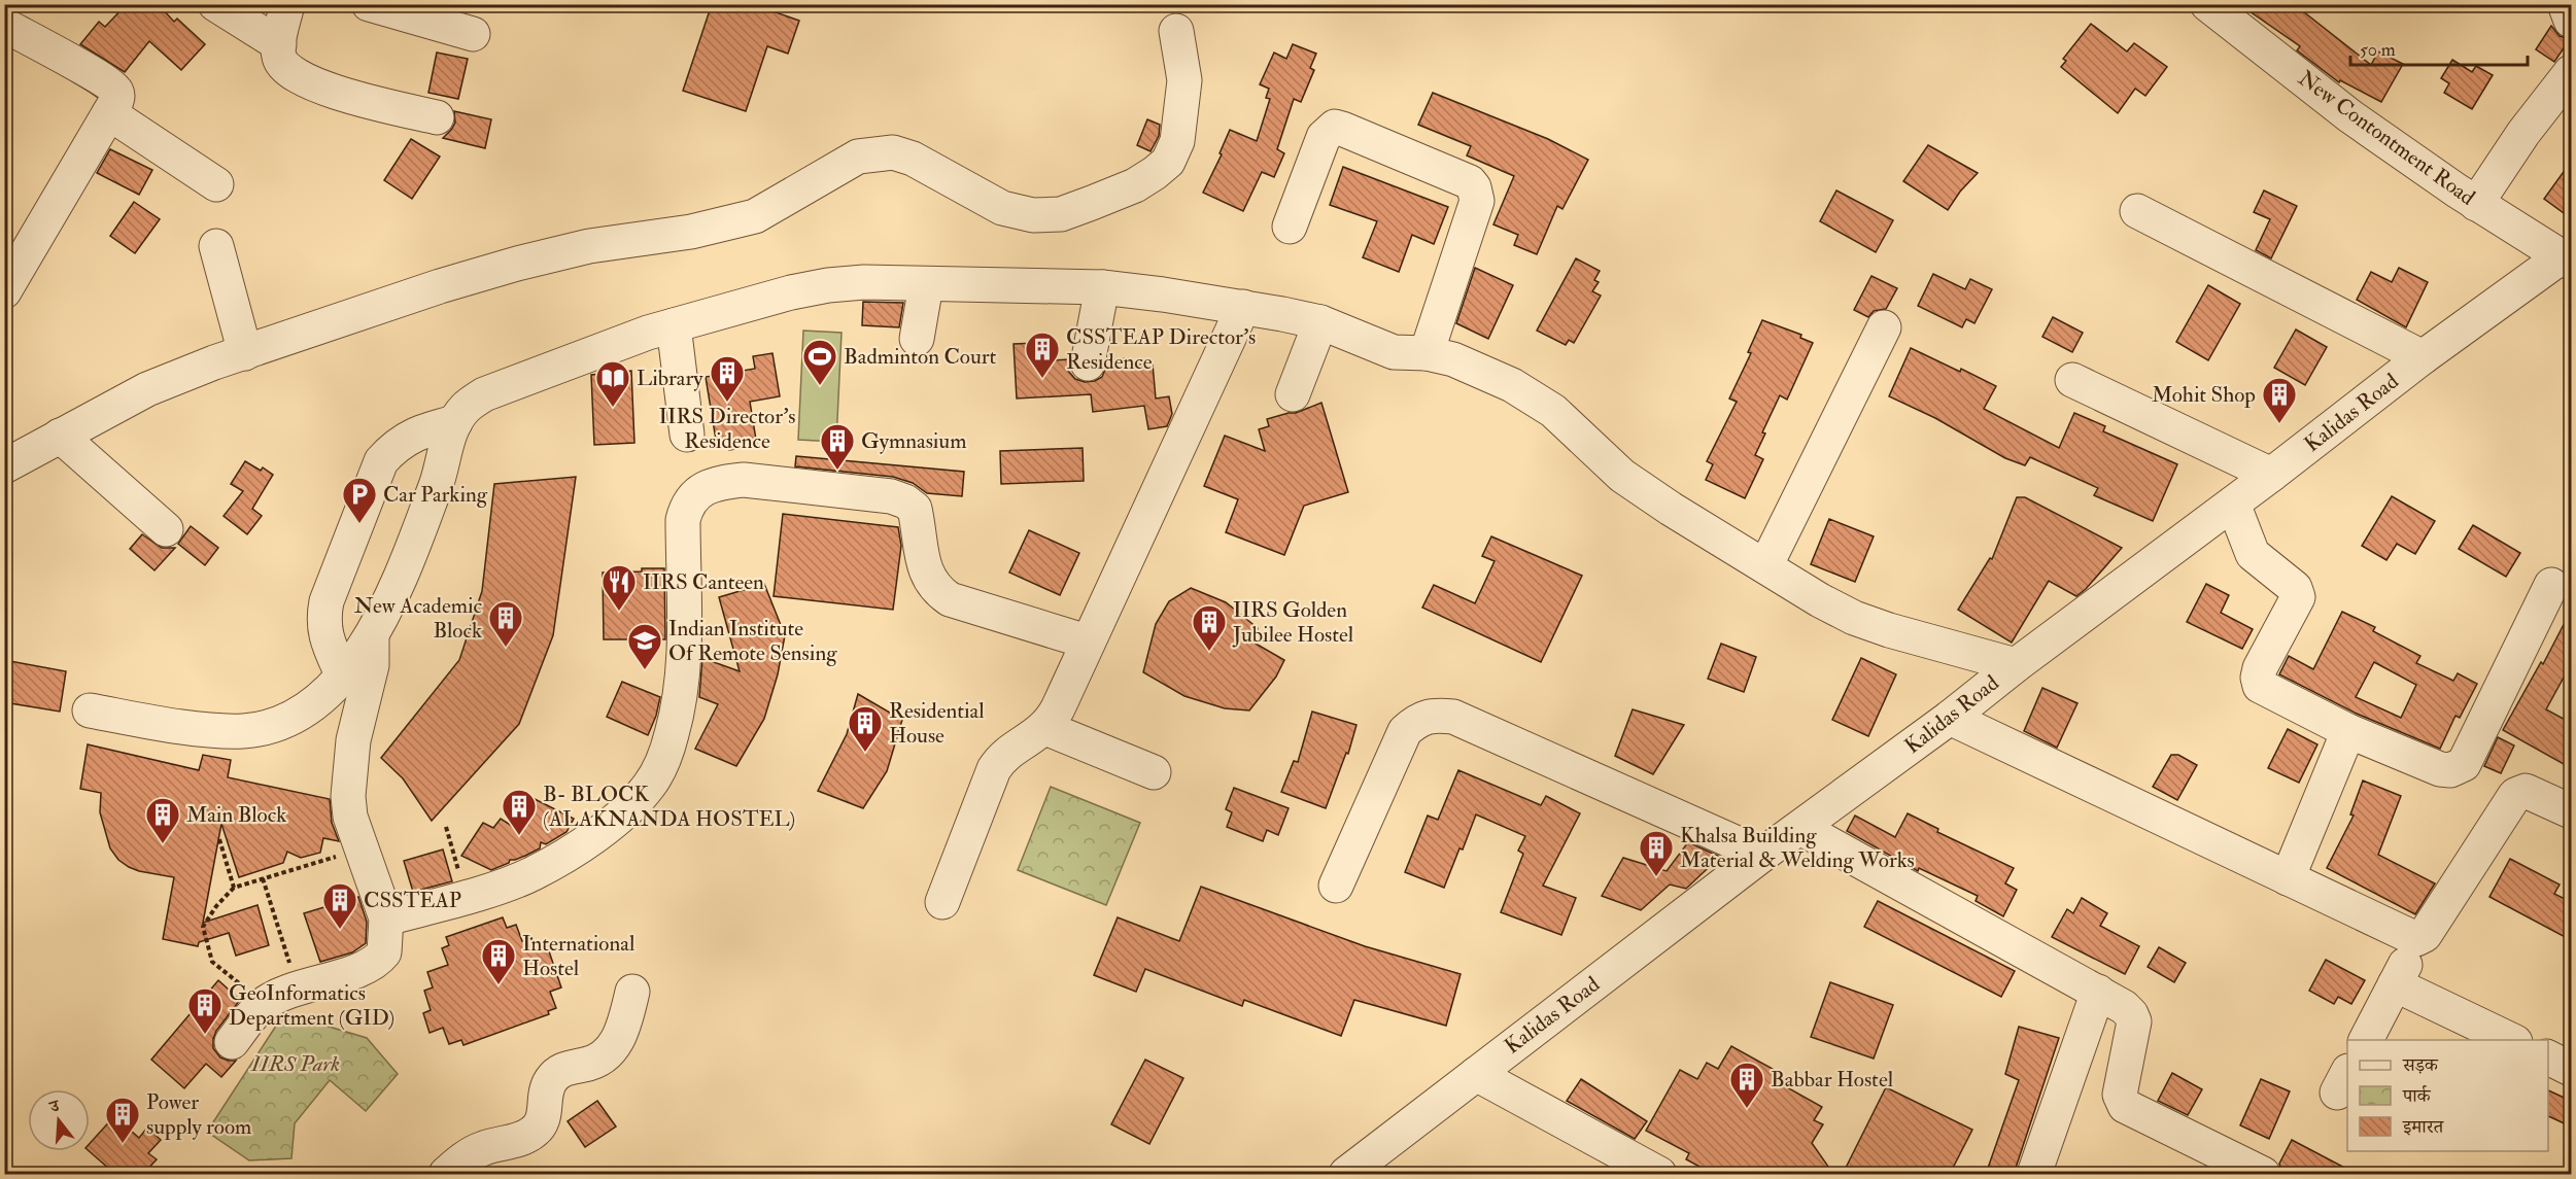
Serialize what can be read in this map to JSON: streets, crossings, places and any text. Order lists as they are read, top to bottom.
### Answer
{
  "streets": {
    "street": ["New Contontment Road", "Kalidas Road"]
  },
  "crossings": [
    ["New Contontment Road", "Kalidas Road"]
  ],
  "parks": ["IIRS Park"],
  "places": {
    "building": [
      "CSSTEAP Director's Residence",
      "IIRS Director's Residence",
      "Mohit Shop",
      "Gymnasium",
      "New Academic Block",
      "IIRS Golden Jubilee Hostel",
      "Residential House",
      "B- BLOCK (ALAKNANDA HOSTEL)",
      "Main Block",
      "Khalsa Building Material & Welding Works",
      "CSSTEAP",
      "International Hostel",
      "GeoInformatics Department (GID)",
      "Babbar Hostel",
      "Power supply room"
    ],
    "sports": ["Badminton Court"],
    "library": ["Library"],
    "parking": ["Car Parking"],
    "restaurant": ["IIRS Canteen"],
    "school or university": ["Indian Institute Of Remote Sensing"]
  },
  "legend": ["सड़क", "पार्क", "इमारत"],
  "scale_bar": "50 m",
  "north": "top"
}
